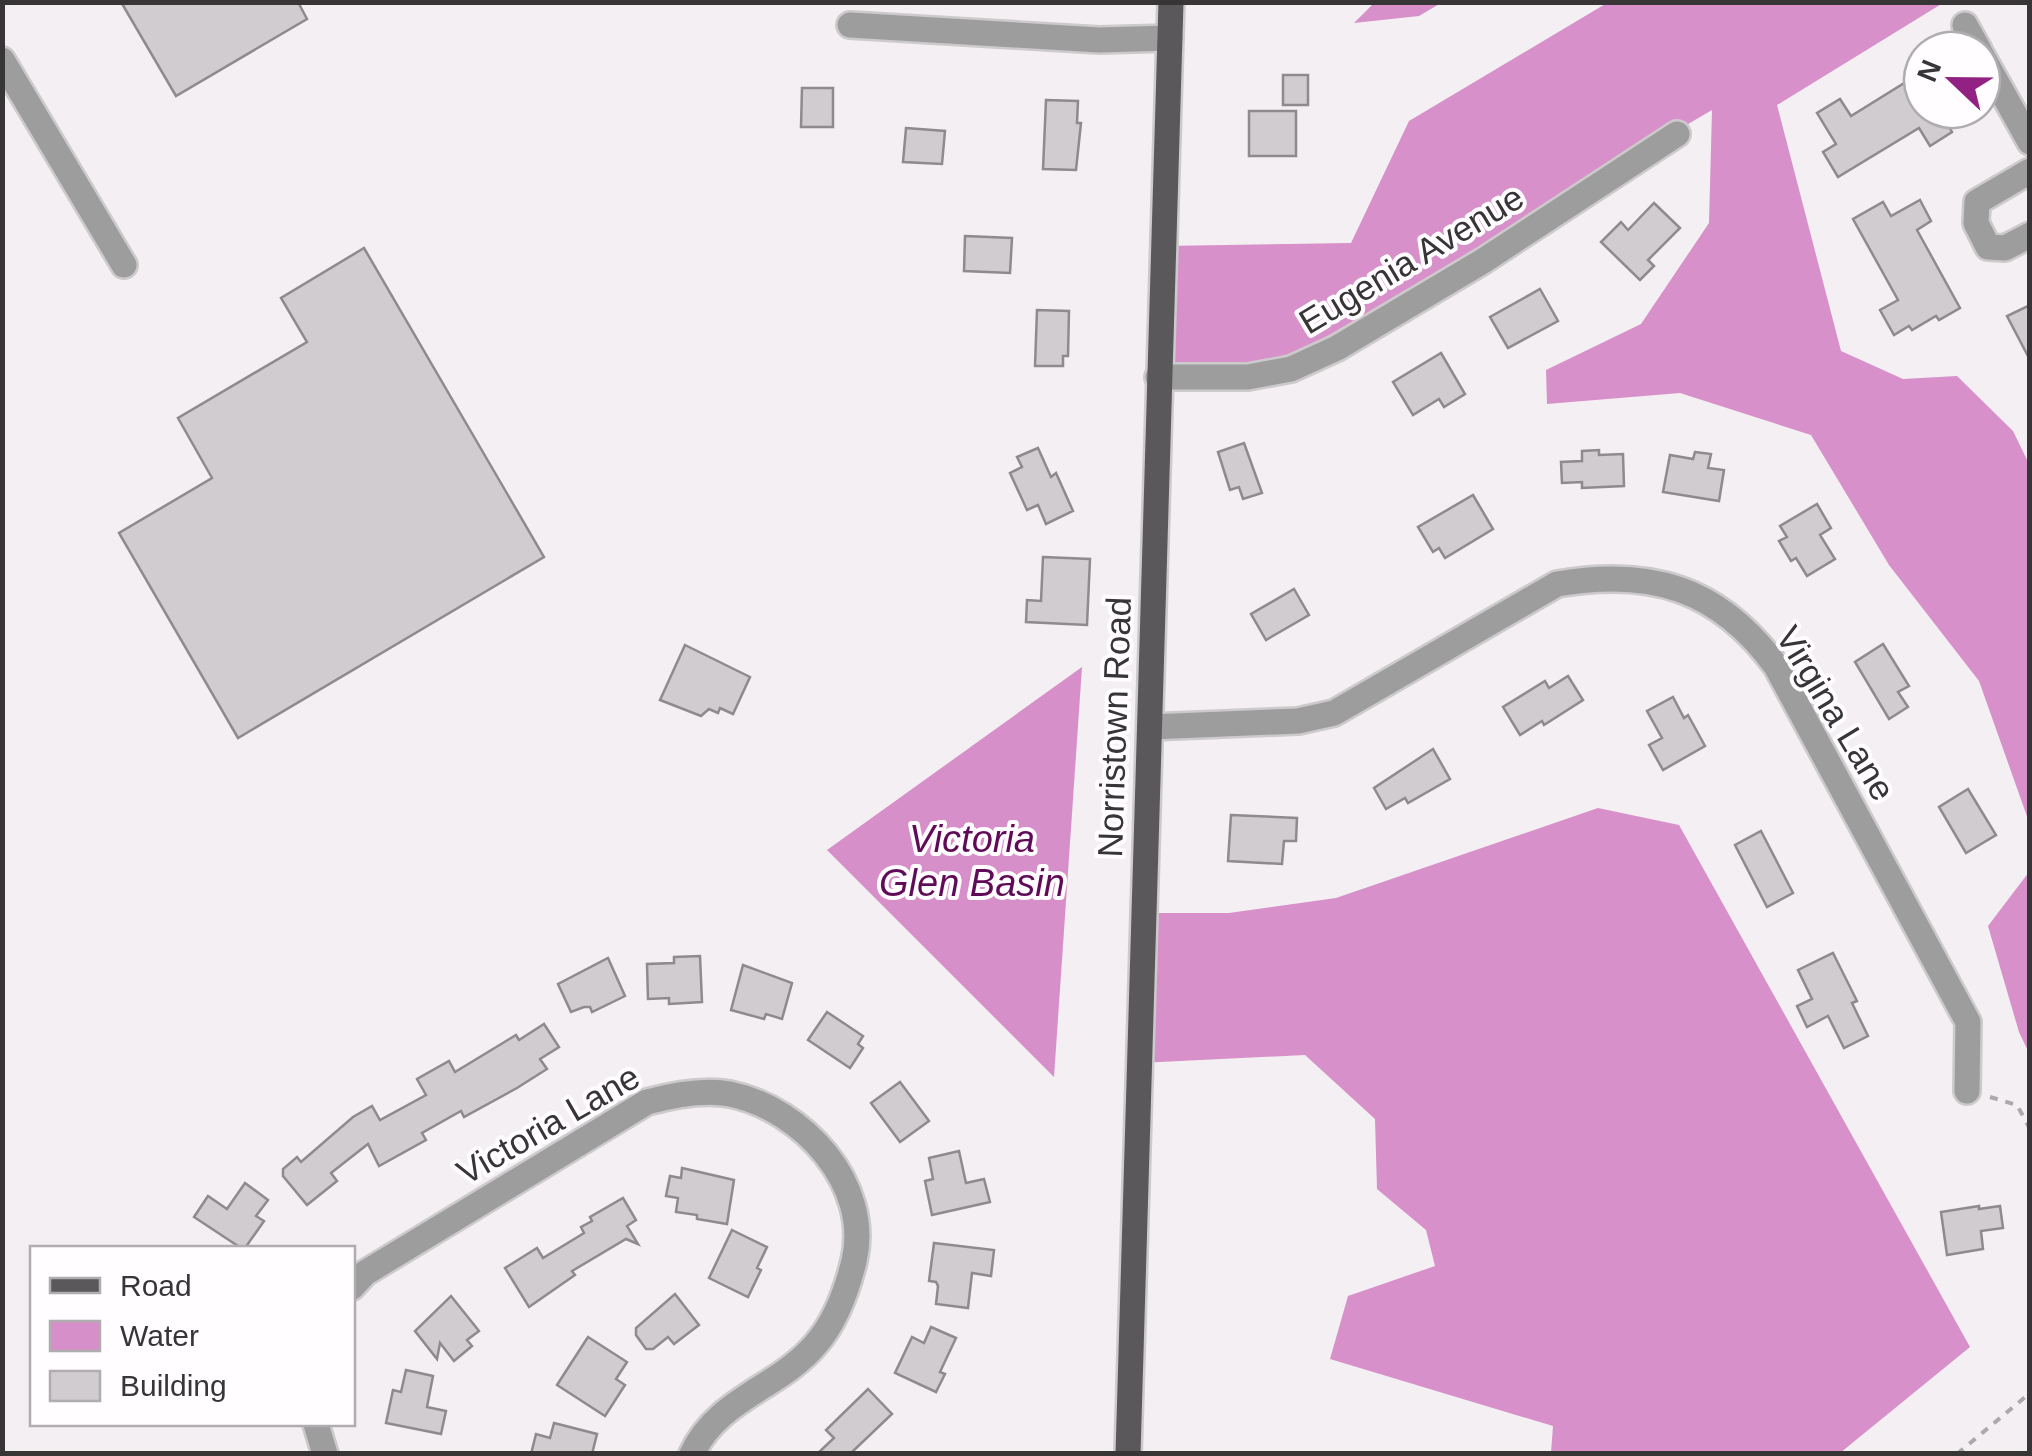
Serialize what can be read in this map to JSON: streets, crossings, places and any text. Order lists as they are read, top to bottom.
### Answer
{
  "streets": {
    "main road": ["Norristown Road"],
    "street": ["Eugenia Avenue", "Virgina Lane", "Victoria Lane"]
  },
  "crossings": [
    ["Eugenia Avenue", "Norristown Road"],
    ["Virgina Lane", "Norristown Road"]
  ],
  "water": ["Victoria Glen Basin"],
  "legend": ["Road", "Water", "Building"],
  "north": "left"
}
